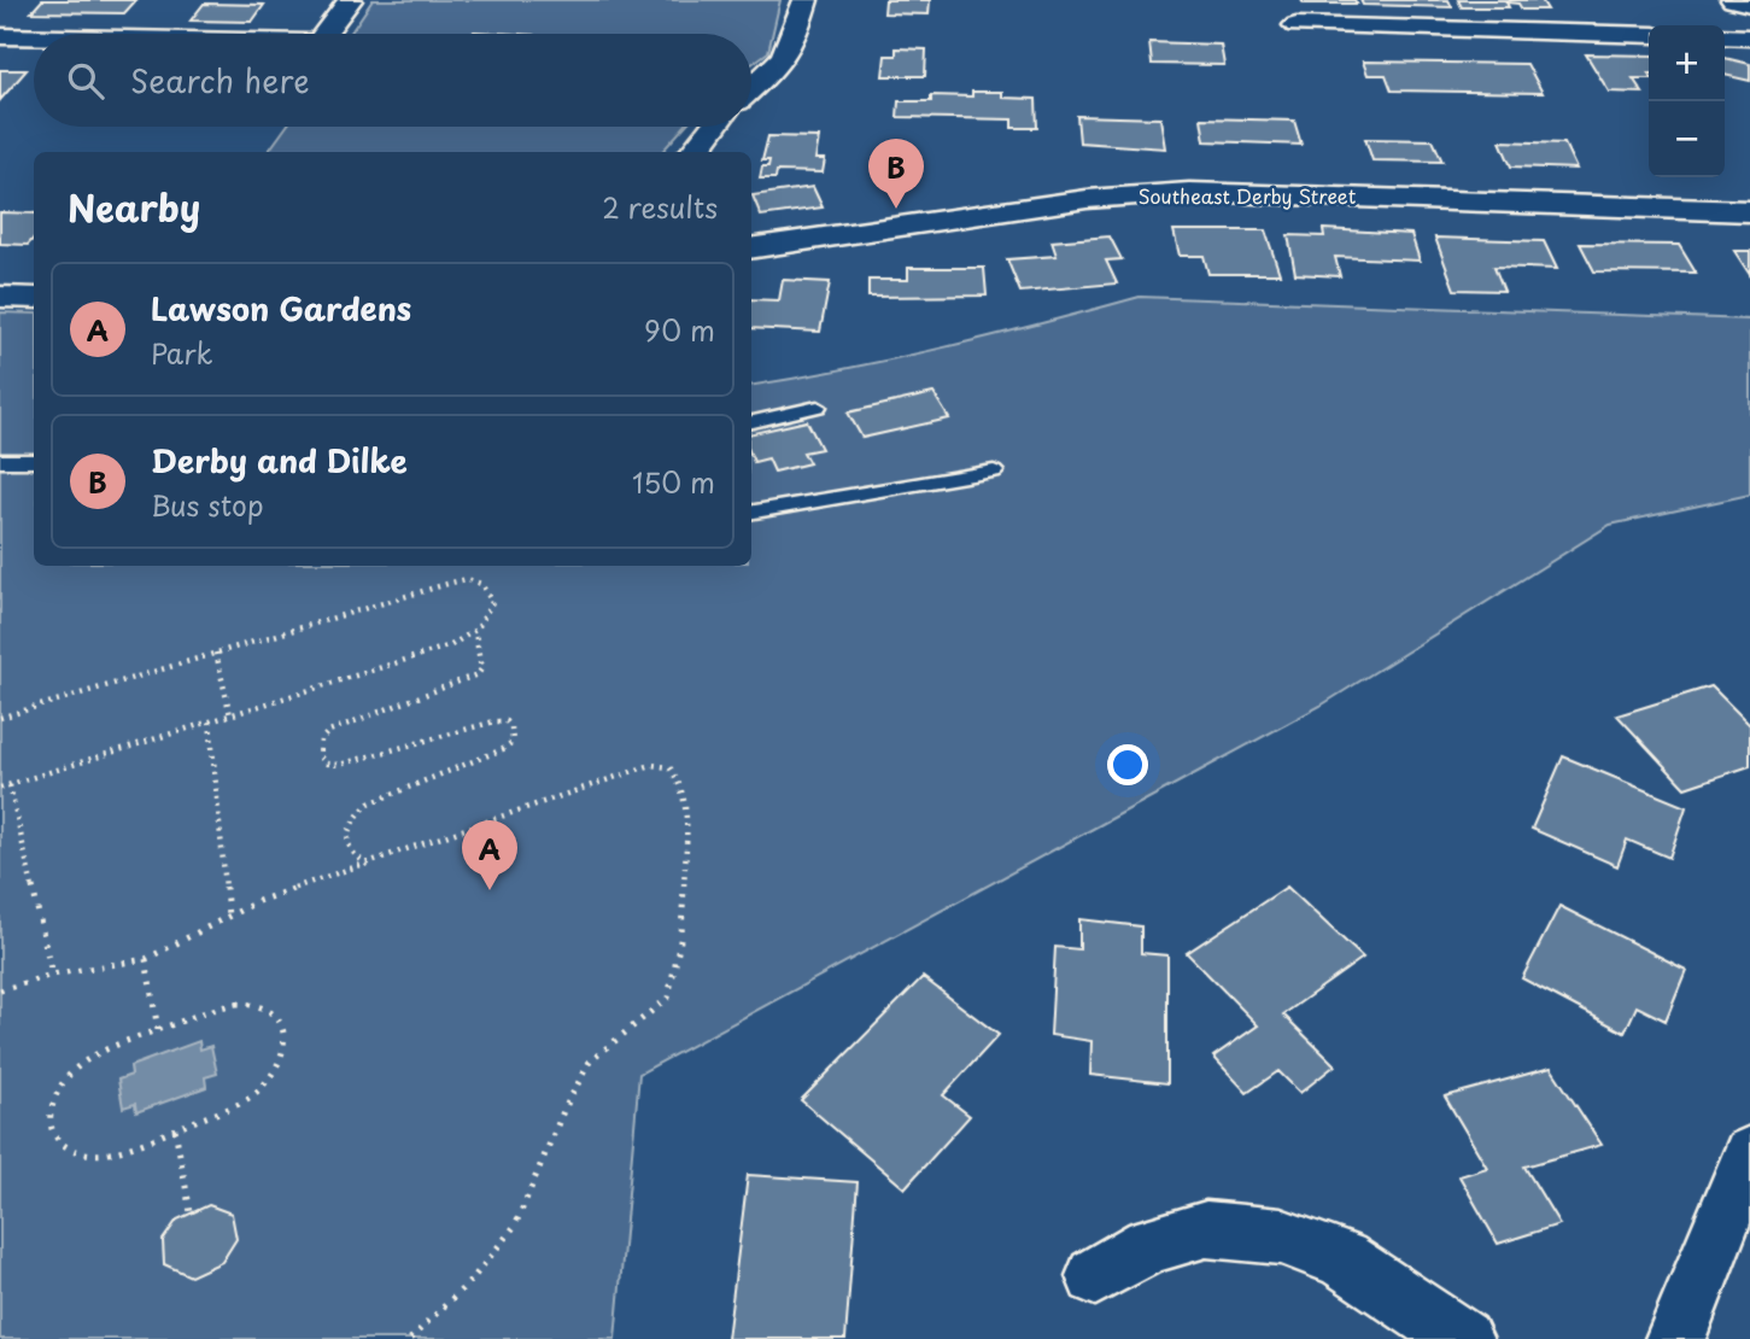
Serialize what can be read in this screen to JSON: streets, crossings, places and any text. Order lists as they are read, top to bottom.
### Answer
{
  "streets": {
    "street": ["Southeast Derby Street"]
  },
  "page": {
    "map_buttons": ["+", "−"],
    "search": "Search here",
    "pins": ["B", "A"],
    "heading": ["Nearby", "2 results"],
    "list": [
      {
        "mark": "A",
        "name": "Lawson Gardens",
        "note": "Park",
        "value": "90 m"
      },
      {
        "mark": "B",
        "name": "Derby and Dilke",
        "note": "Bus stop",
        "value": "150 m"
      }
    ]
  }
}
